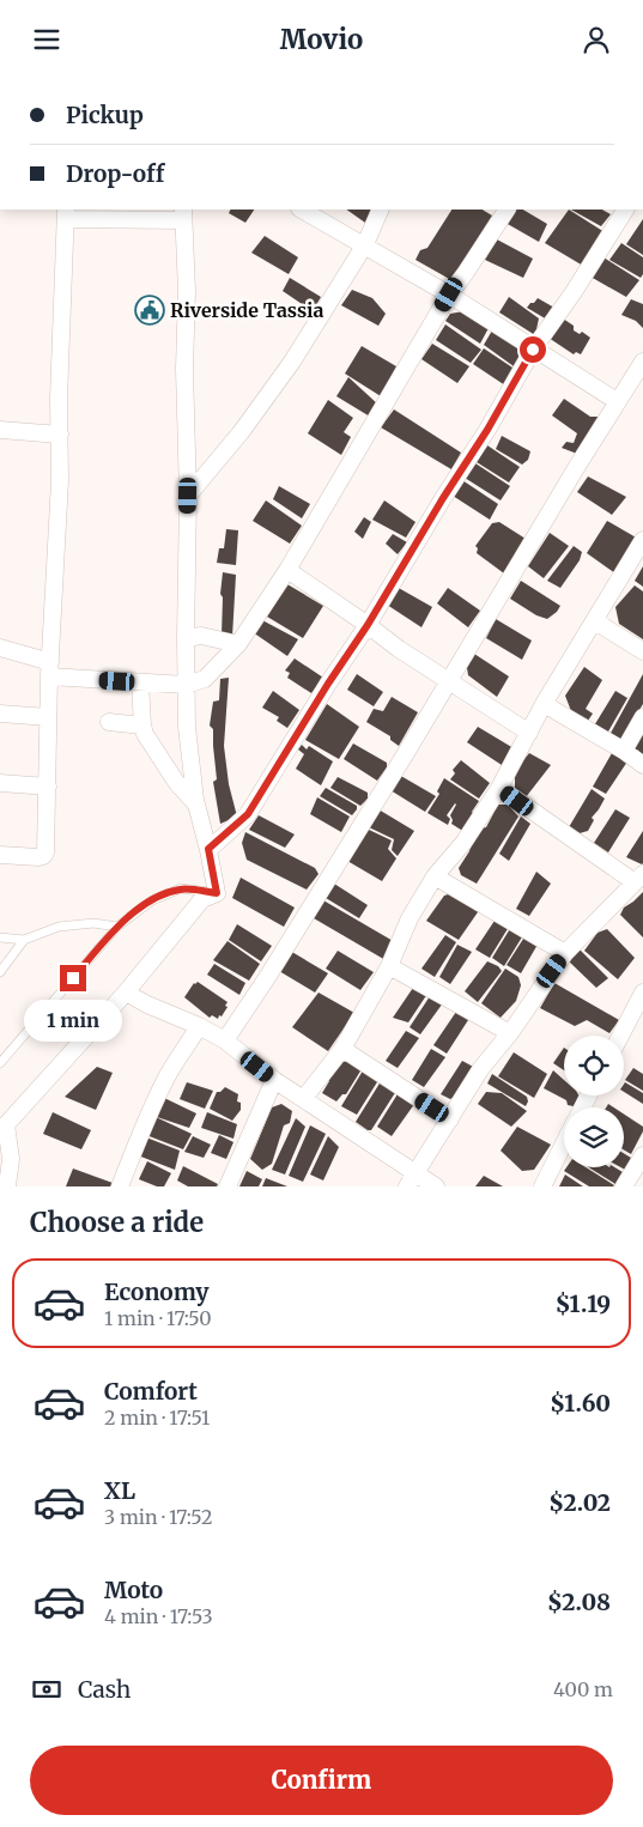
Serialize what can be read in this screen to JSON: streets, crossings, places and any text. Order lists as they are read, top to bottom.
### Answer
{
  "places": {
    "public building": ["Riverside Tassia"]
  },
  "page": {
    "header": "Movio",
    "banner": ["Pickup", "Drop-off"],
    "bubble": "1 min",
    "heading": "Choose a ride",
    "list": [
      {
        "name": "Economy",
        "note": "1 min · 17:50",
        "value": "$1.19"
      },
      {
        "name": "Comfort",
        "note": "2 min · 17:51",
        "value": "$1.60"
      },
      {
        "name": "XL",
        "note": "3 min · 17:52",
        "value": "$2.02"
      },
      {
        "name": "Moto",
        "note": "4 min · 17:53",
        "value": "$2.08"
      }
    ],
    "pay": ["Cash", "400 m"],
    "buttons": "Confirm"
  }
}
